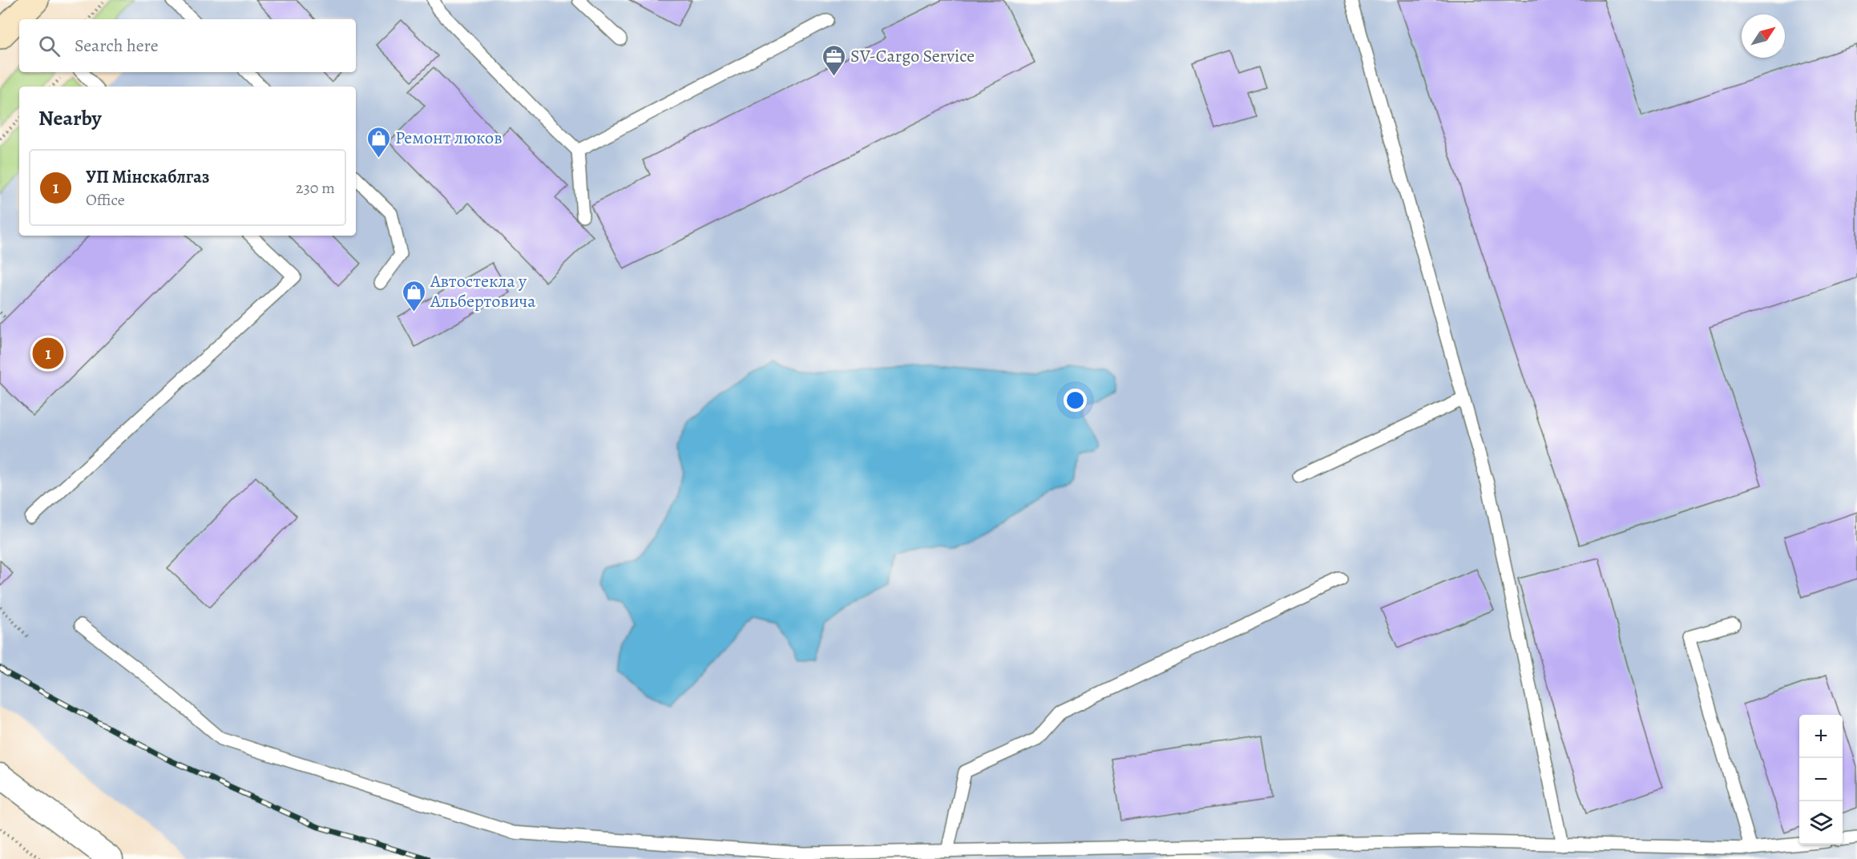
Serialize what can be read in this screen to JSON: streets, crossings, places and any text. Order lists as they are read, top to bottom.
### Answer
{
  "places": {
    "office": ["SV-Cargo Service"],
    "shop": ["Ремонт люков", "Автостекла у Альбертовича"]
  },
  "north": "top right",
  "page": {
    "search": "Search here",
    "heading": "Nearby",
    "list": [
      {
        "mark": "1",
        "name": "УП Мінскаблгаз",
        "note": "Office",
        "value": "230 m"
      }
    ],
    "pins": "1",
    "map_buttons": ["+", "−"]
  }
}
